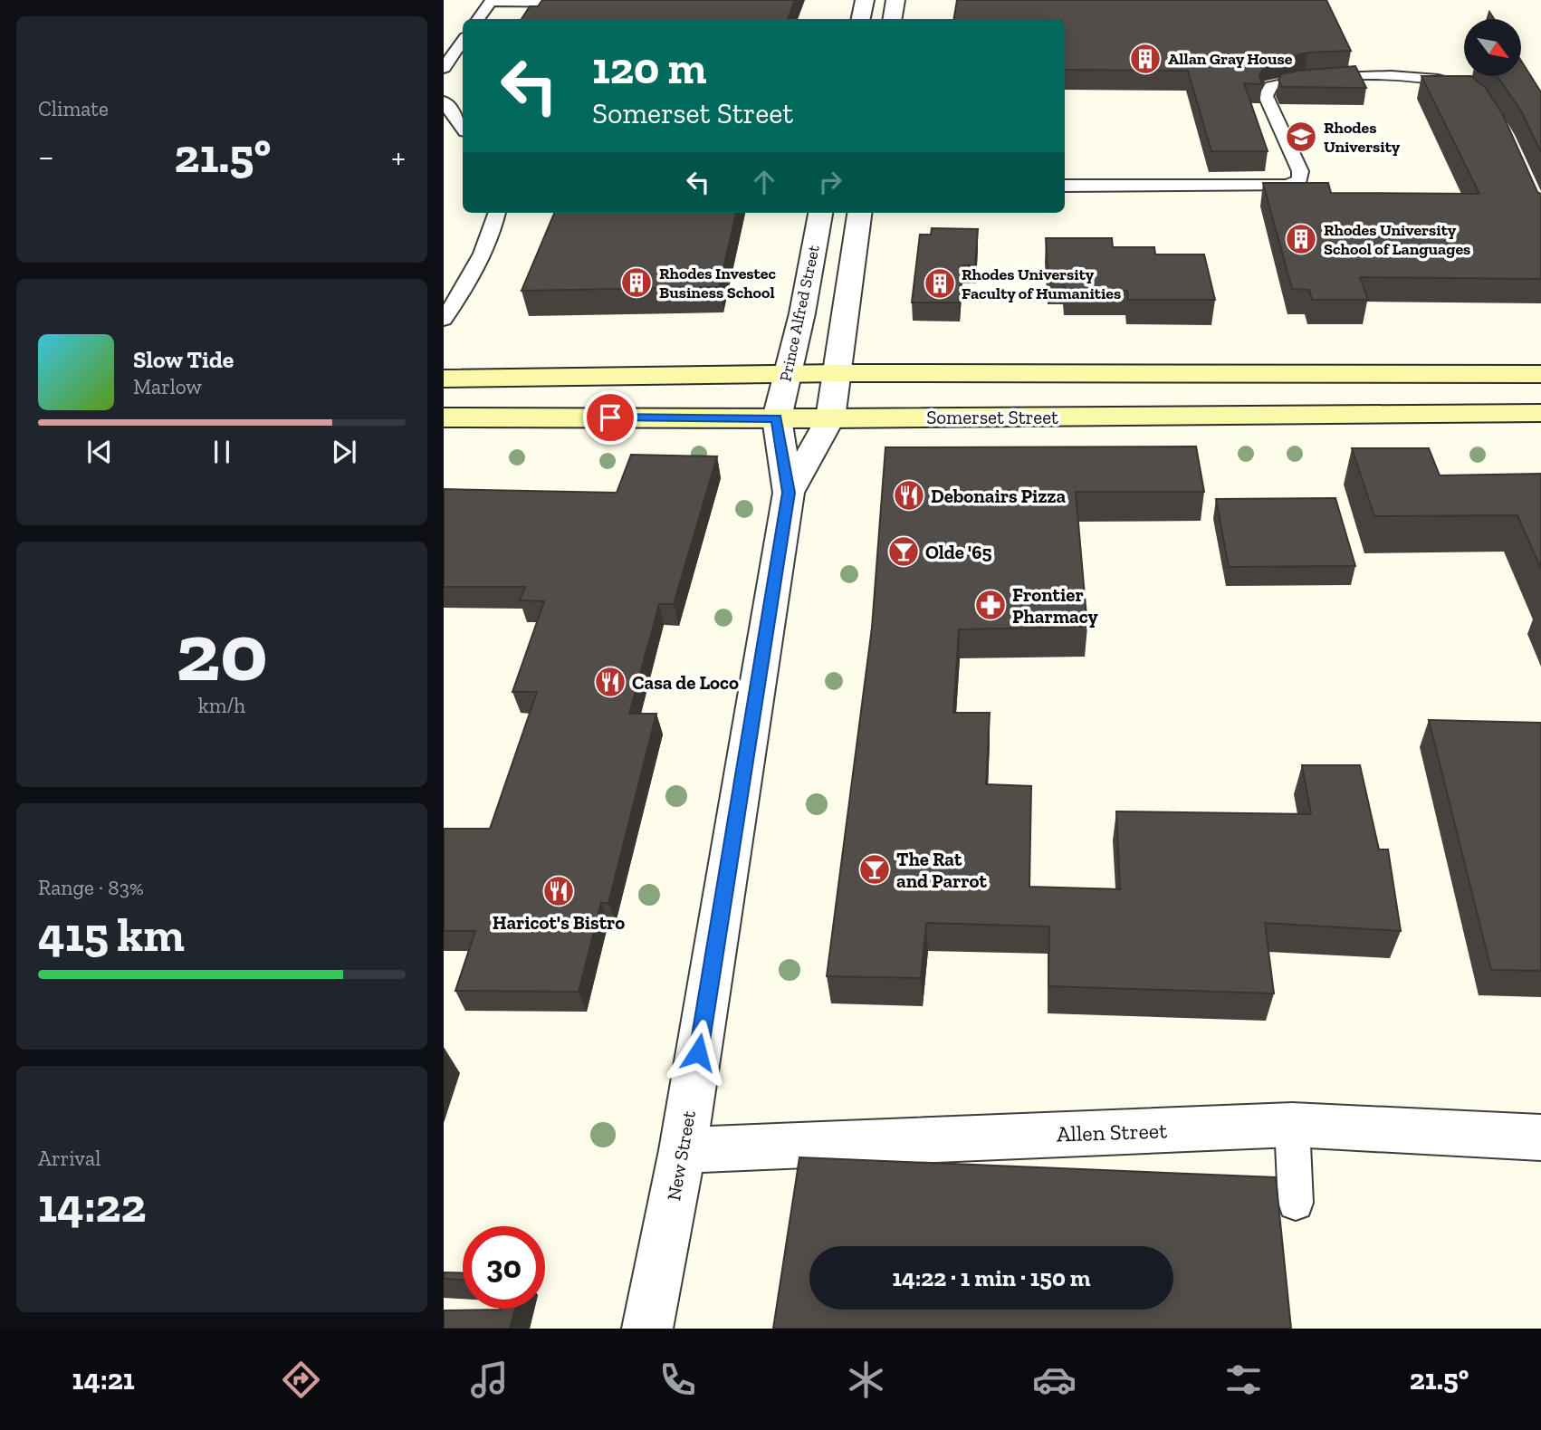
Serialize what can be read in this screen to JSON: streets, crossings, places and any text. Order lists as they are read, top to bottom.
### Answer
{
  "streets": {
    "main road": ["Somerset Street"],
    "street": ["Prince Alfred Street", "Allen Street", "New Street"]
  },
  "crossings": [
    ["Prince Alfred Street", "Somerset Street"],
    ["Prince Alfred Street", "New Street"],
    ["Somerset Street", "New Street"],
    ["Allen Street", "New Street"]
  ],
  "places": {
    "building": [
      "Allan Gray House",
      "Rhodes University School of Languages",
      "Rhodes Investec Business School",
      "Rhodes University Faculty of Humanities"
    ],
    "school or university": ["Rhodes University"],
    "restaurant": ["Debonairs Pizza", "Casa de Loco", "Haricot's Bistro"],
    "bar": ["Olde '65", "The Rat and Parrot"],
    "pharmacy": ["Frontier Pharmacy"]
  },
  "north": "bottom right",
  "page": {
    "tile": [
      "Climate",
      ["20", "km/h"],
      ["Range · 83%", "415 km"],
      ["Arrival", "14:22"]
    ],
    "turn": ["120 m", "Somerset Street"],
    "heat": ["−", "21.5°", "+"],
    "song": ["Slow Tide", "Marlow"],
    "limit": "30",
    "trip": "14:22 · 1 min · 150 m",
    "tabs": ["14:21", "21.5°"]
  }
}
